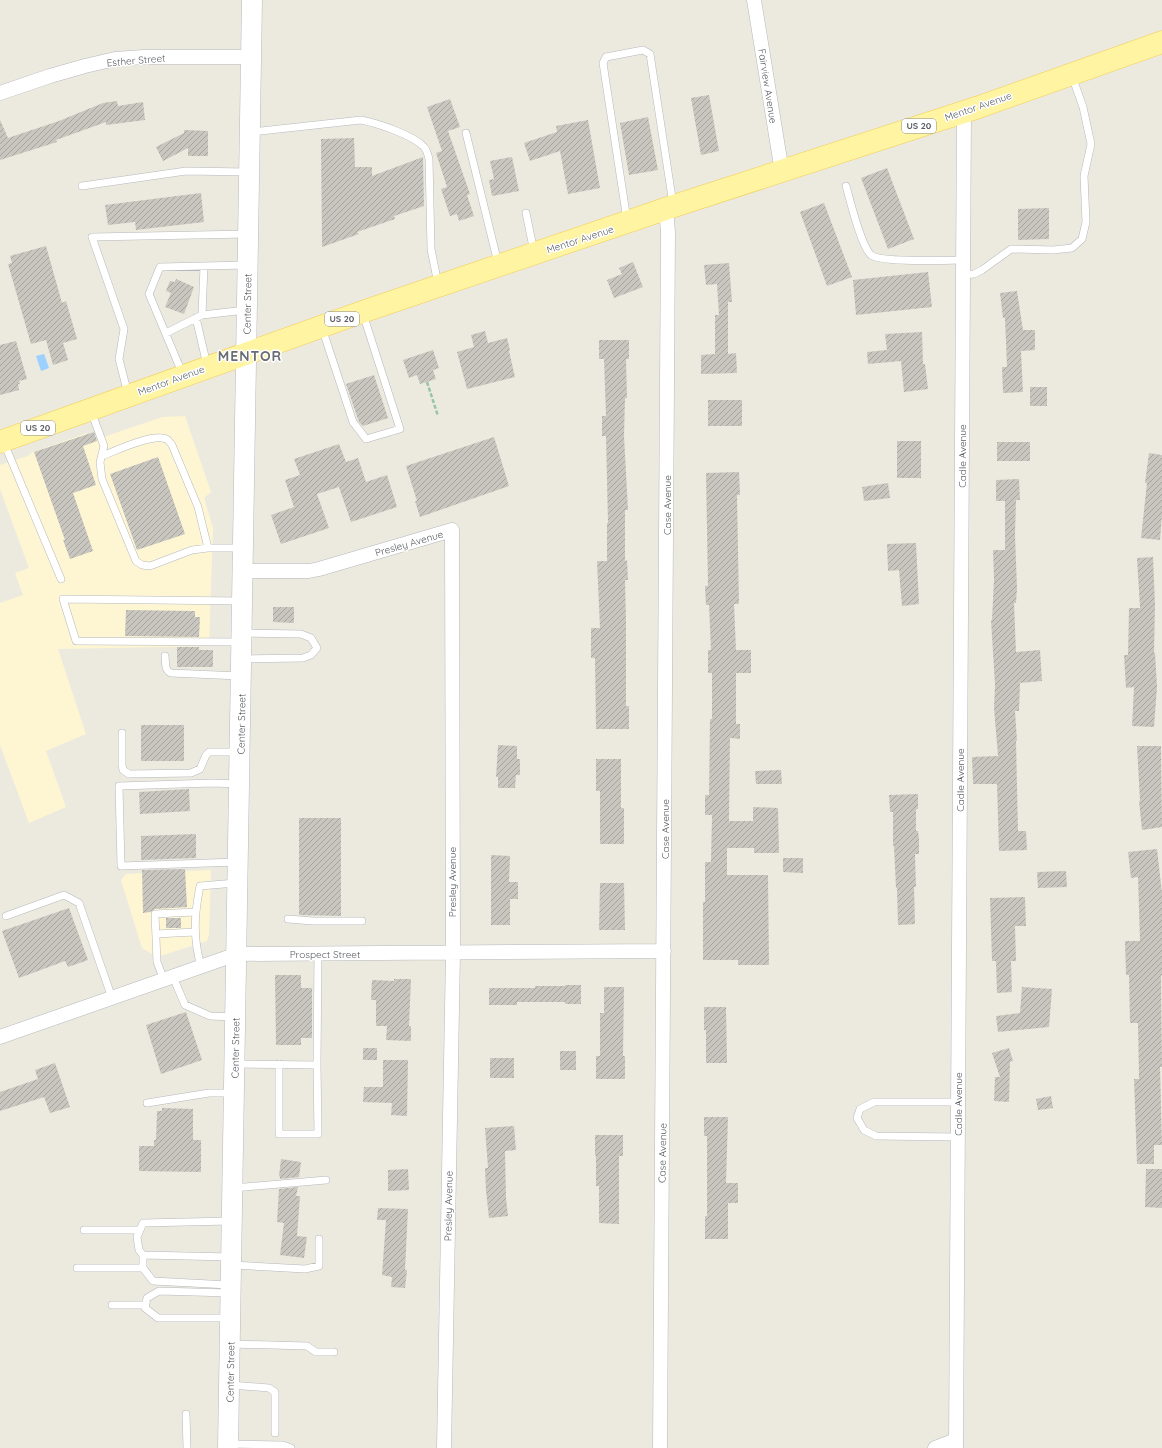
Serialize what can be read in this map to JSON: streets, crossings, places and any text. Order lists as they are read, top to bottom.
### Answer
{
  "streets": {
    "main road": ["Mentor Avenue", "US 20", "Center Street"],
    "street": [
      "Esther Street",
      "Fairview Avenue",
      "Cadle Avenue",
      "Case Avenue",
      "Presley Avenue",
      "Prospect Street"
    ]
  },
  "crossings": [
    ["Esther Street", "Center Street"],
    ["Fairview Avenue", "Mentor Avenue"],
    ["Mentor Avenue", "Center Street"],
    ["Mentor Avenue", "Cadle Avenue"],
    ["Mentor Avenue", "Case Avenue"],
    ["Center Street", "Presley Avenue"],
    ["Center Street", "Prospect Street"],
    ["Case Avenue", "Prospect Street"],
    ["Presley Avenue", "Prospect Street"]
  ],
  "districts": ["MENTOR"]
}
